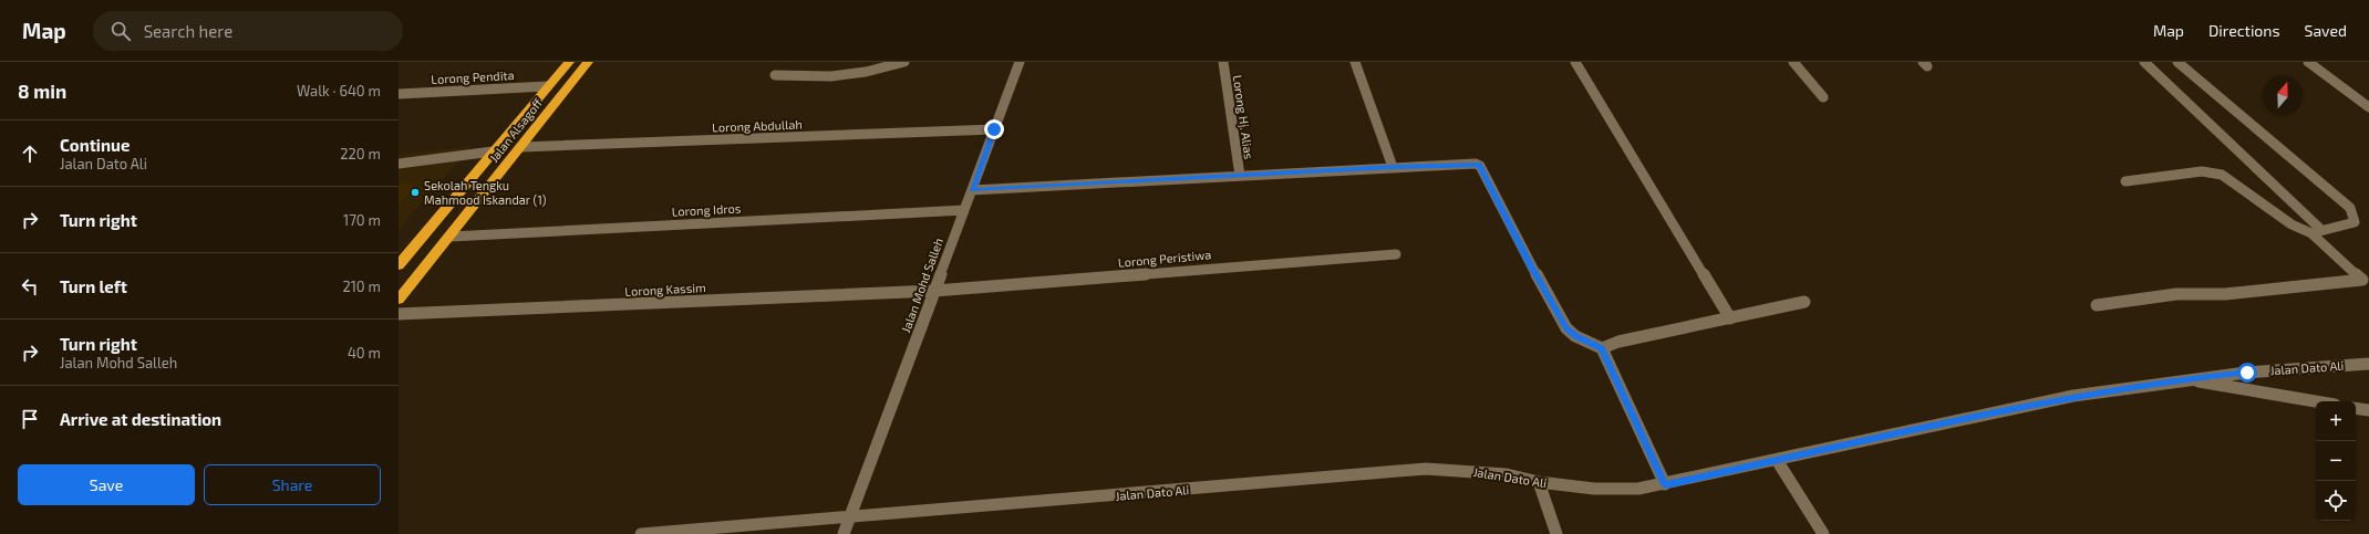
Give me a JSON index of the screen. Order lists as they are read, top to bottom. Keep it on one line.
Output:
{"streets":{"highway":["Jalan Alsagoff"],"street":["Lorong Pendita","Lorong Hj. Alias","Lorong Abdullah","Lorong Idros","Lorong Peristiwa","Jalan Mohd Salleh","Lorong Kassim","Jalan Dato Ali"]},"crossings":[["Lorong Pendita","Jalan Alsagoff"],["Lorong Abdullah","Jalan Alsagoff"],["Lorong Abdullah","Jalan Mohd Salleh"],["Jalan Alsagoff","Lorong Idros"],["Lorong Idros","Jalan Mohd Salleh"],["Lorong Peristiwa","Jalan Mohd Salleh"],["Lorong Peristiwa","Lorong Kassim"],["Jalan Mohd Salleh","Lorong Kassim"],["Jalan Mohd Salleh","Jalan Dato Ali"]],"places":["Sekolah Tengku Mahmood Iskandar (1)"],"north":"top","page":{"header":"Map","search":"Search here","nav":["Map","Directions","Saved"],"heading":["8 min","Walk · 640 m"],"list":[["Continue","Jalan Dato Ali","220 m"],["Turn right","170 m"],["Turn left","210 m"],["Turn right","Jalan Mohd Salleh","40 m"],"Arrive at destination"],"map_buttons":["+","−"],"buttons":["Save","Share"]}}
